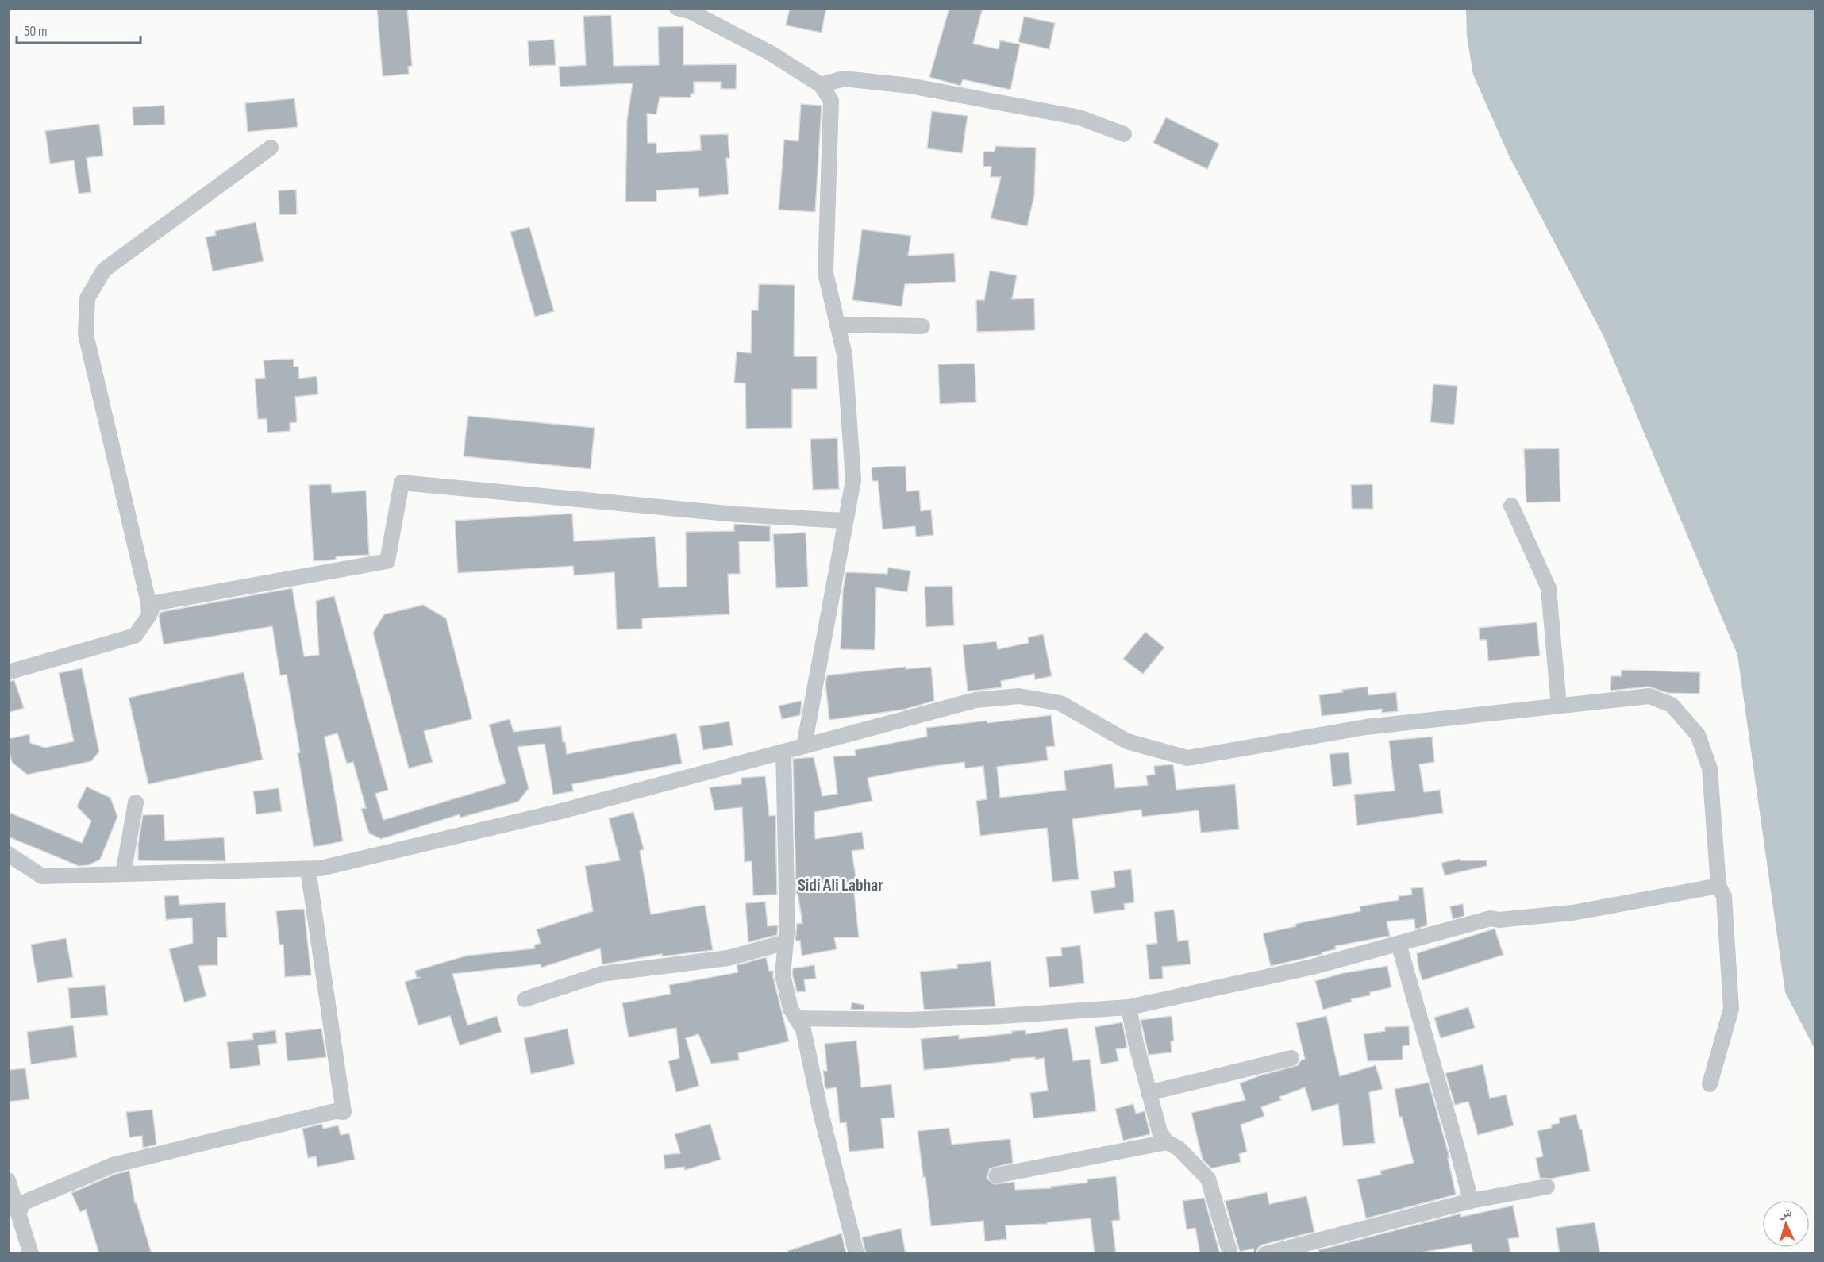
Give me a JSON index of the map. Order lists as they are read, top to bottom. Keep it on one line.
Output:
{"districts":["Sidi Ali Labhar"],"scale_bar":"50 m","north":"top"}
